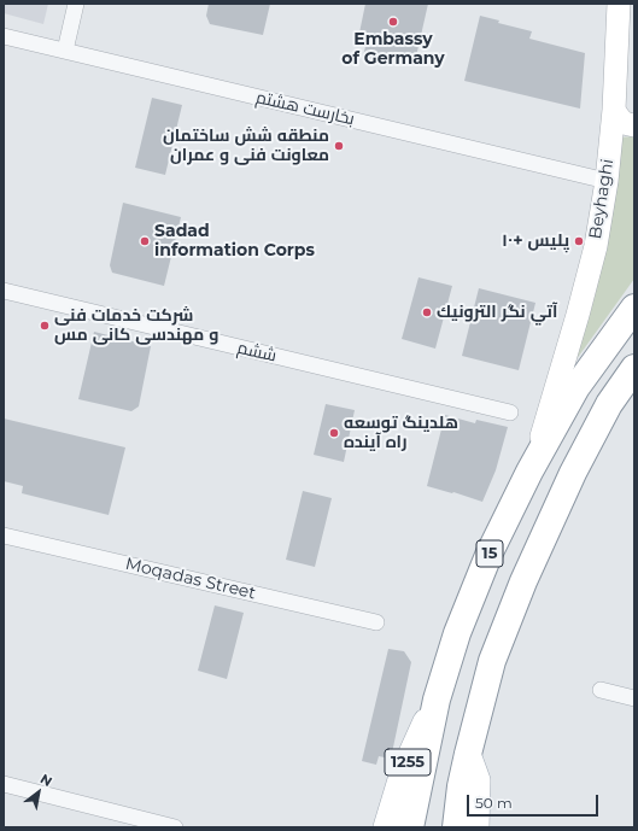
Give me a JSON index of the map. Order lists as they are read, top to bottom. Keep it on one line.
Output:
{"streets":{"highway":["15"],"main road":["Beyhaghi","1255"],"street":["بخارست هشتم","ششم","Moqadas Street"]},"crossings":[["بخارست هشتم","Beyhaghi"],["Beyhaghi","15"],["15","1255"]],"places":["Embassy of Germany","منطقه شش ساختمان معاونت فنی و عمران","Sadad information Corps","پلیس +۱٠","آتي نگر الترونيك","شرکت خدمات فنی و مهندسی کانی مس","هلدینگ توسعه راه آینده"],"scale_bar":"50 m","north":"top right"}
